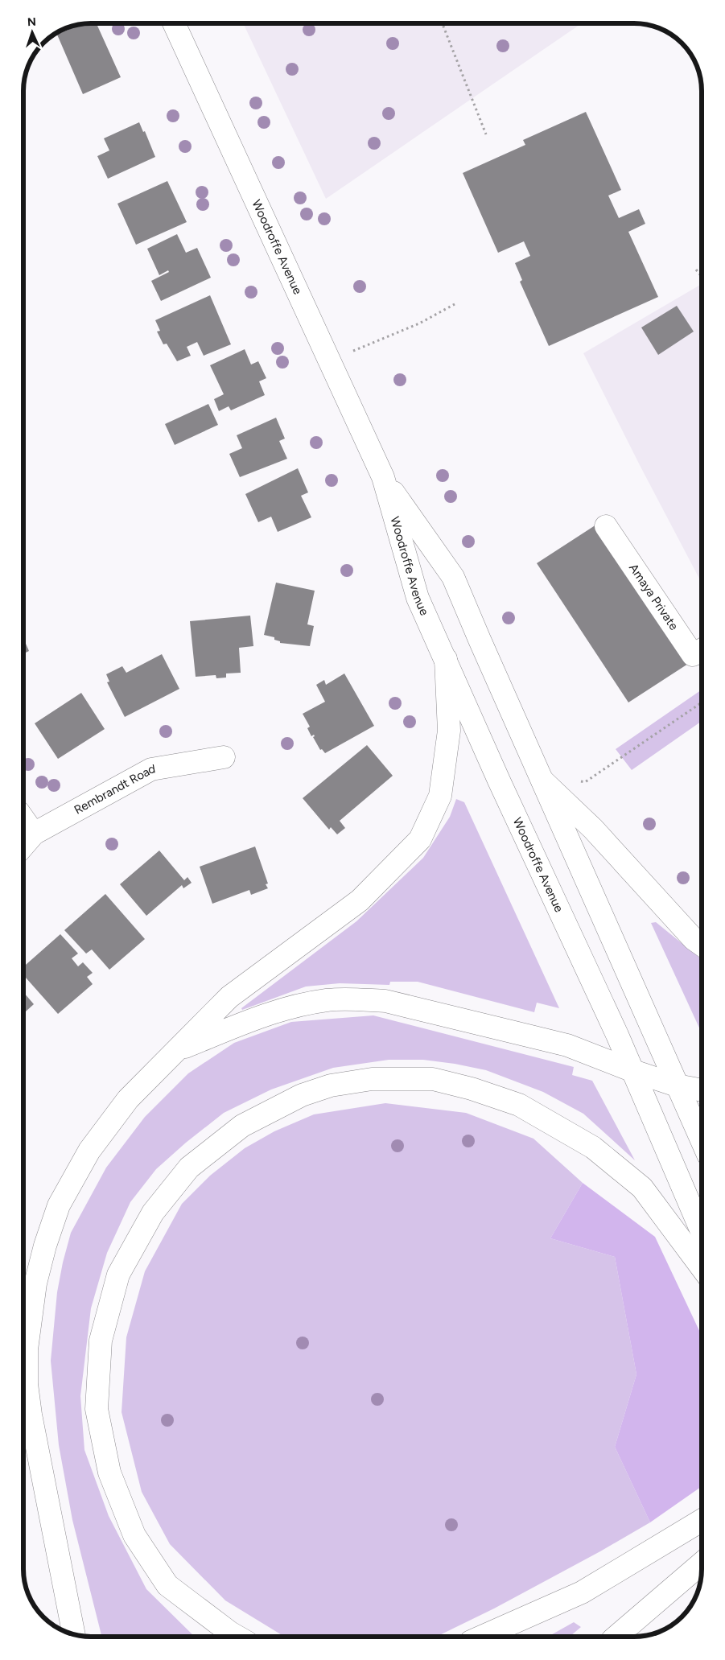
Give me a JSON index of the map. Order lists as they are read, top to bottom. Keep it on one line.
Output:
{"streets":{"main road":["Woodroffe Avenue","Amaya Private","Rembrandt Road"]},"north":"top"}
